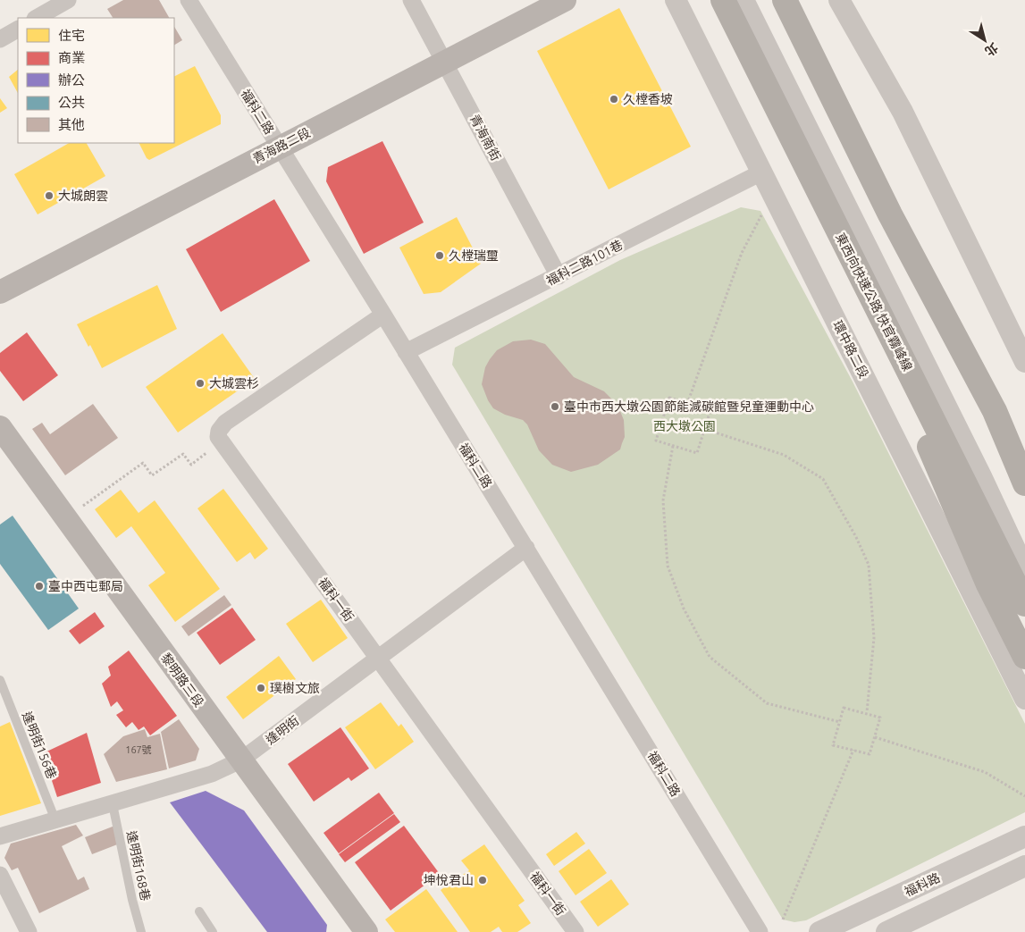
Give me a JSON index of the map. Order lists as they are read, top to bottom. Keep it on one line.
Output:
{"streets":{"highway":["東西向快速公路 快官霧峰線"],"main road":["青海路二段","黎明路三段"],"street":["福科二路","青海南街","福科二路101巷","環中路二段","福科一街","逢明街","福科路"],"lane":["逢明街156巷","逢明街168巷"]},"crossings":[["福科二路","青海路二段"],["福科二路","福科二路101巷"],["福科二路","逢明街"],["青海南街","青海路二段"],["青海南街","福科二路101巷"],["福科二路101巷","環中路二段"],["福科一街","逢明街"],["黎明路三段","逢明街"],["逢明街","逢明街156巷"],["逢明街","逢明街168巷"]],"parks":["西大墩公園"],"places":["久樘香坡","大城朗雲","久樘瑞璽","大城雲杉","臺中市西大墩公園節能減碳館暨兒童運動中心","臺中西屯郵局","璞樹文旅","坤悅君山"],"house_numbers":["167號"],"legend":["住宅","商業","辦公","公共","其他"],"north":"bottom right"}
